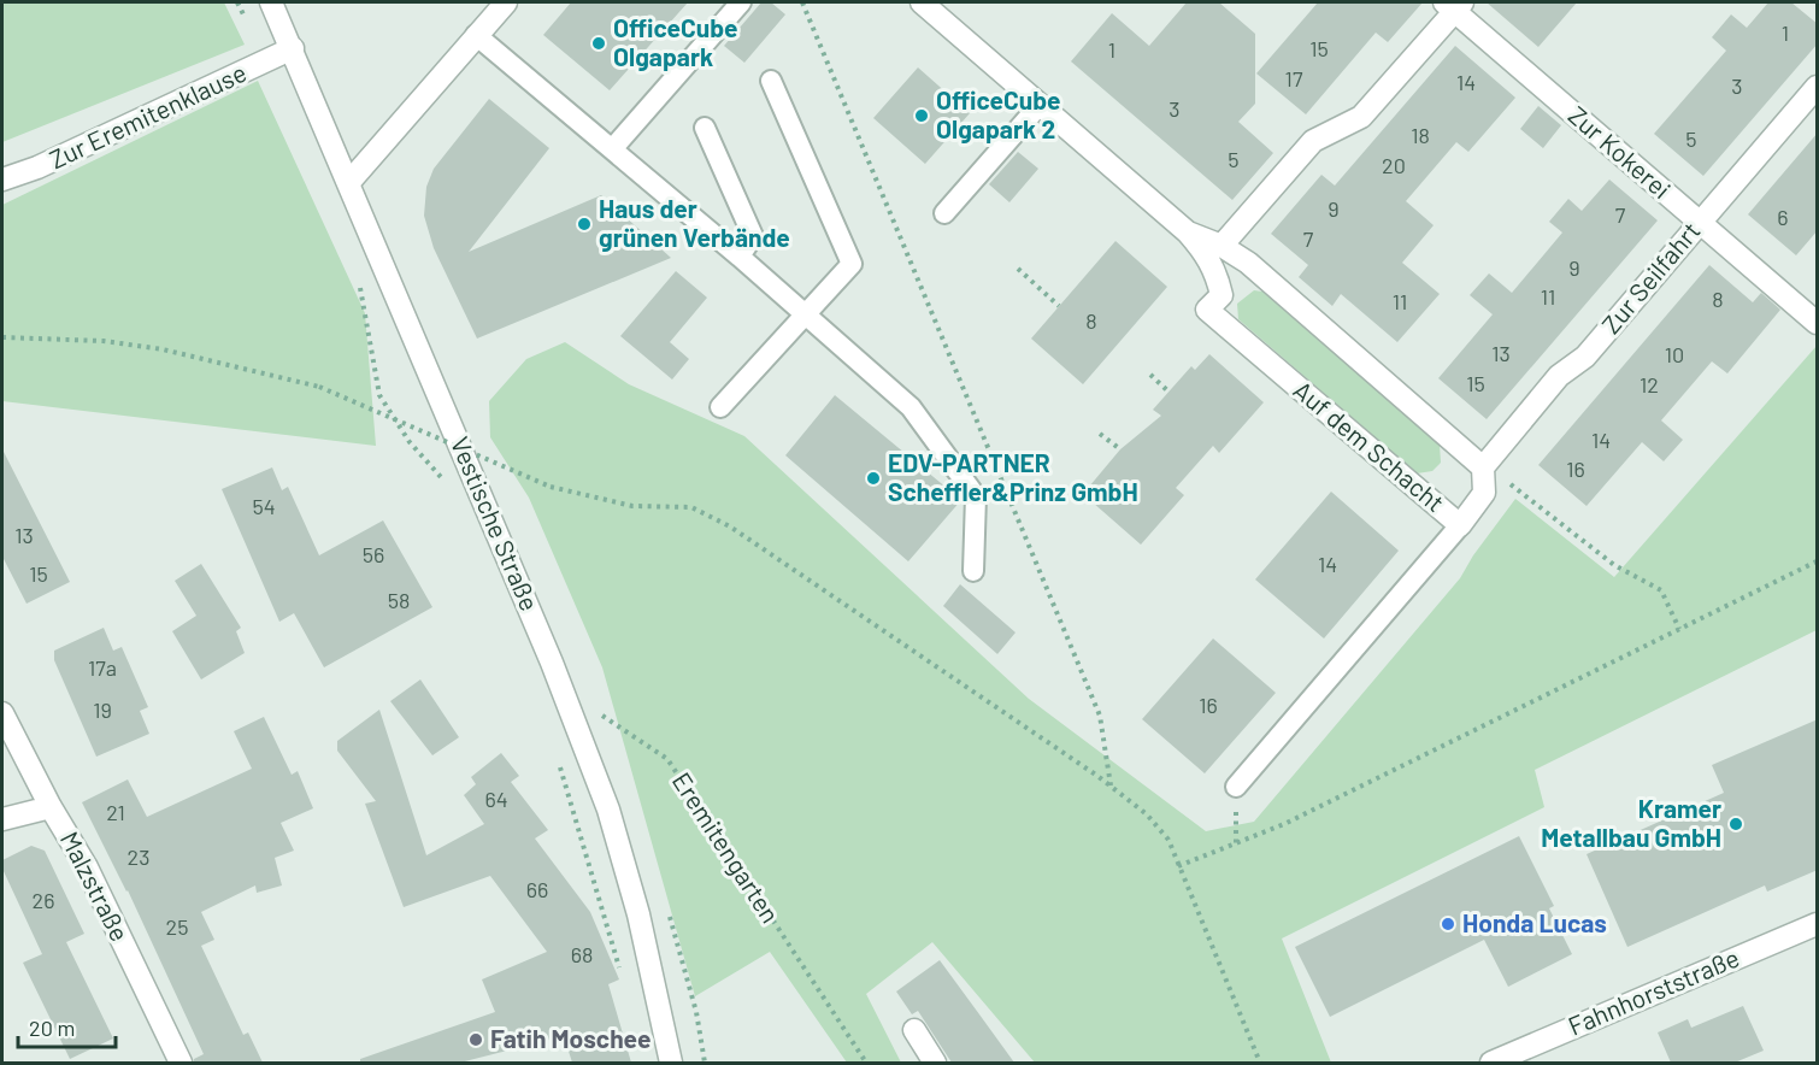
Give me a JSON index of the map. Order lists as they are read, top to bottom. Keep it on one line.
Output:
{"streets":{"street":["Zur Eremitenklause","Zur Kokerei","Zur Seilfahrt","Auf dem Schacht","Vestische Straße","Malzstraße","Fahnhorststraße"],"path":["Eremitengarten"]},"crossings":[["Zur Eremitenklause","Vestische Straße"],["Zur Kokerei","Zur Seilfahrt"],["Zur Kokerei","Auf dem Schacht"],["Zur Seilfahrt","Auf dem Schacht"]],"places":["OfficeCube Olgapark","OfficeCube Olgapark 2","Haus der grünen Verbände","EDV-PARTNER Scheffler&Prinz GmbH","Kramer Metallbau GmbH","Honda Lucas","Fatih Moschee"],"house_numbers":["1","15","1","17","14","3","3","18","5","5","20","9","7","6","7","9","11","8","11","8","13","10","15","12","14","16","54","13","56","14","15","58","17a","16","19","64","21","23","66","26","25","68"],"scale_bar":"20 m"}
